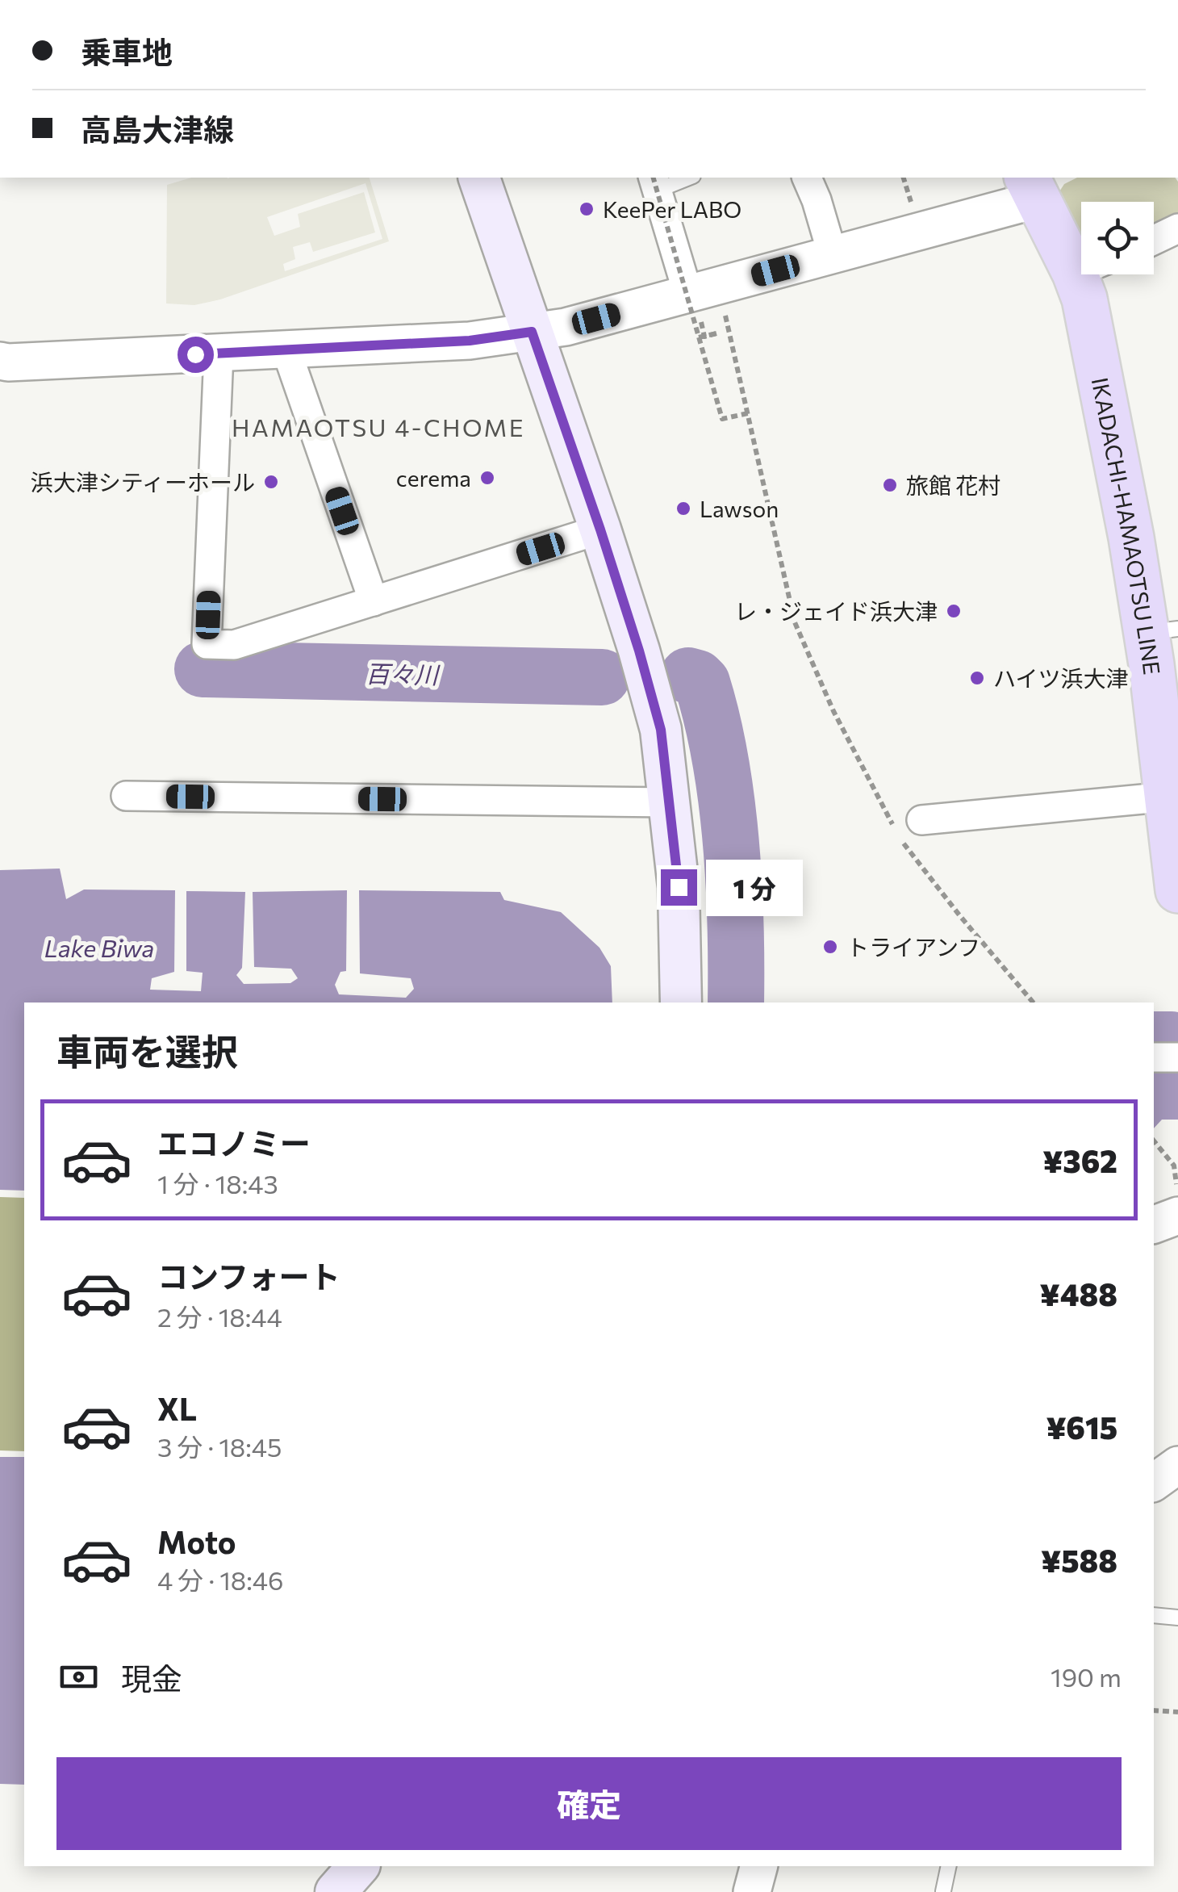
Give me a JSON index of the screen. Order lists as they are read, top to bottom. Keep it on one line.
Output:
{"streets":{"main road":["IKADACHI-HAMAOTSU LINE"]},"districts":["HAMAOTSU 4-CHOME"],"water":["百々川","Lake Biwa"],"places":["KeePer LABO","cerema","浜大津シティーホール","旅館 花村","Lawson","レ・ジェイド浜大津","ハイツ浜大津","トライアンフ"],"page":{"banner":["乗車地","高島大津線"],"bubble":"1 分","heading":"車両を選択","list":[{"name":"エコノミー","note":"1 分 · 18:43","value":"¥362"},{"name":"コンフォート","note":"2 分 · 18:44","value":"¥488"},{"name":"XL","note":"3 分 · 18:45","value":"¥615"},{"name":"Moto","note":"4 分 · 18:46","value":"¥588"}],"pay":["現金","190 m"],"buttons":"確定"}}
